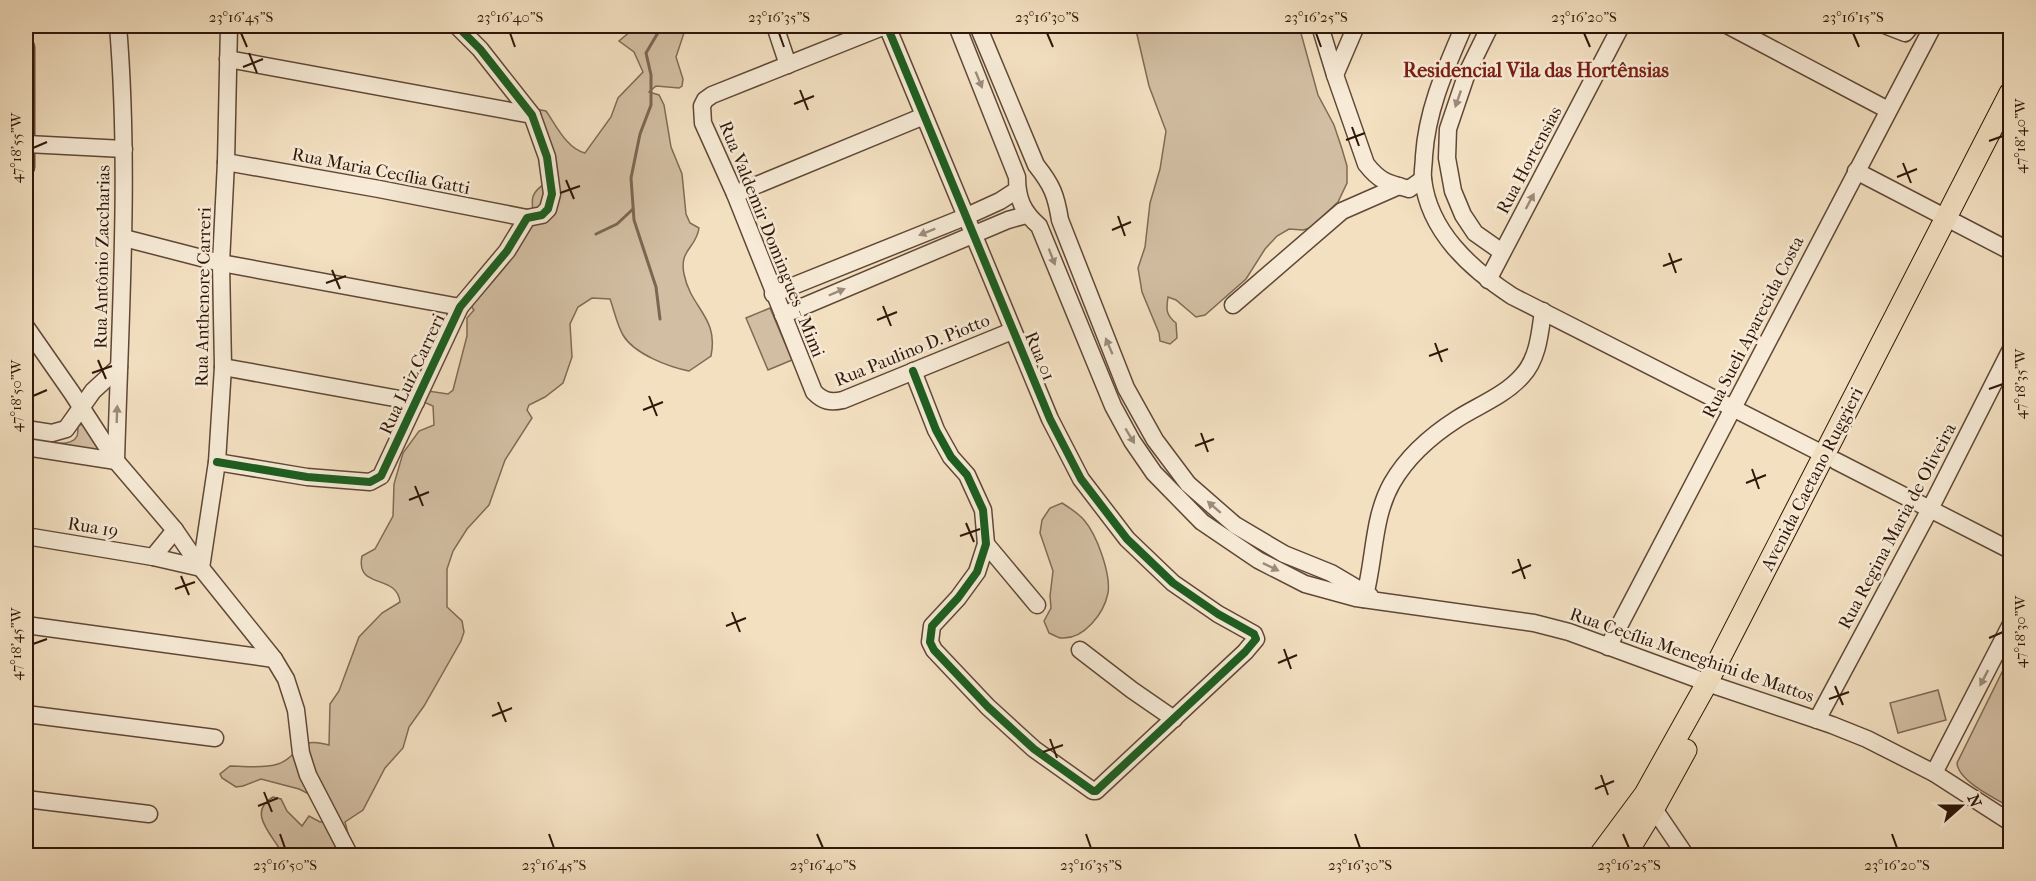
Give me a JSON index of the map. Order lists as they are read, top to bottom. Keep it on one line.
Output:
{"streets":{"main road":["Avenida Caetano Ruggieri"],"street":["Rua Hortensias","Rua Maria Cecília Gatti","Rua Valdemir Domingues - Mimi","Rua Antônio Zaccharias","Rua Anthenore Carreri","Rua Sueli Aparecida Costa","Rua Paulino D. Piotto","Rua 01","Rua Luiz Carreri","Rua Regina Maria de Oliveira","Rua 19","Rua Cecília Meneghini de Mattos"]},"crossings":[["Rua Maria Cecília Gatti","Rua Anthenore Carreri"],["Rua Maria Cecília Gatti","Rua Luiz Carreri"],["Rua Valdemir Domingues - Mimi","Rua Paulino D. Piotto"],["Rua Valdemir Domingues - Mimi","Rua 01"],["Rua Anthenore Carreri","Rua Luiz Carreri"],["Rua Anthenore Carreri","Rua 19"],["Rua Sueli Aparecida Costa","Rua Cecília Meneghini de Mattos"],["Rua Paulino D. Piotto","Rua 01"],["Avenida Caetano Ruggieri","Rua Cecília Meneghini de Mattos"],["Rua Regina Maria de Oliveira","Rua Cecília Meneghini de Mattos"]],"districts":["Residencial Vila das Hortênsias"],"north":"right","coordinates":["23°16'45\"S","23°16'40\"S","23°16'35\"S","23°16'30\"S","23°16'25\"S","23°16'20\"S","23°16'15\"S","47°18'40\"W","47°18'55\"W","47°18'35\"W","47°18'50\"W","47°18'30\"W","47°18'45\"W","23°16'50\"S"]}
